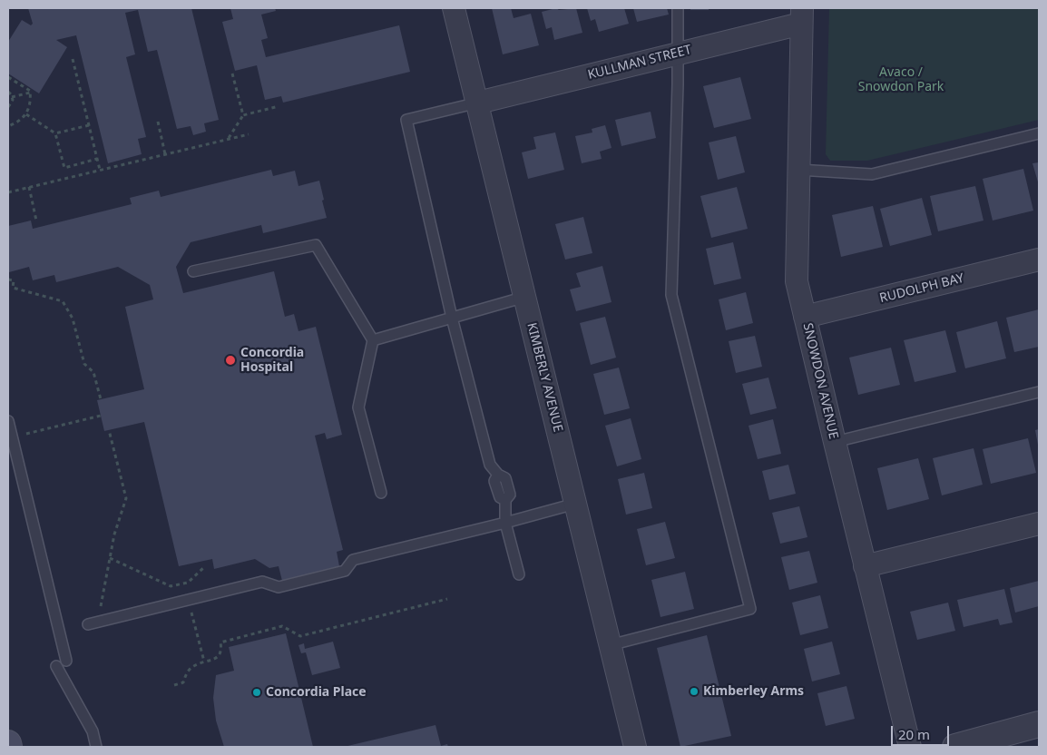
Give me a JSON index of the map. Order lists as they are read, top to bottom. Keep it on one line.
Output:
{"streets":{"street":["KULLMAN STREET","RUDOLPH BAY","KIMBERLY AVENUE","SNOWDON AVENUE"]},"crossings":[["KULLMAN STREET","KIMBERLY AVENUE"],["KULLMAN STREET","SNOWDON AVENUE"],["RUDOLPH BAY","SNOWDON AVENUE"]],"parks":["Avaco / Snowdon Park"],"places":["Concordia Hospital","Kimberley Arms","Concordia Place"],"scale_bar":"20 m"}
